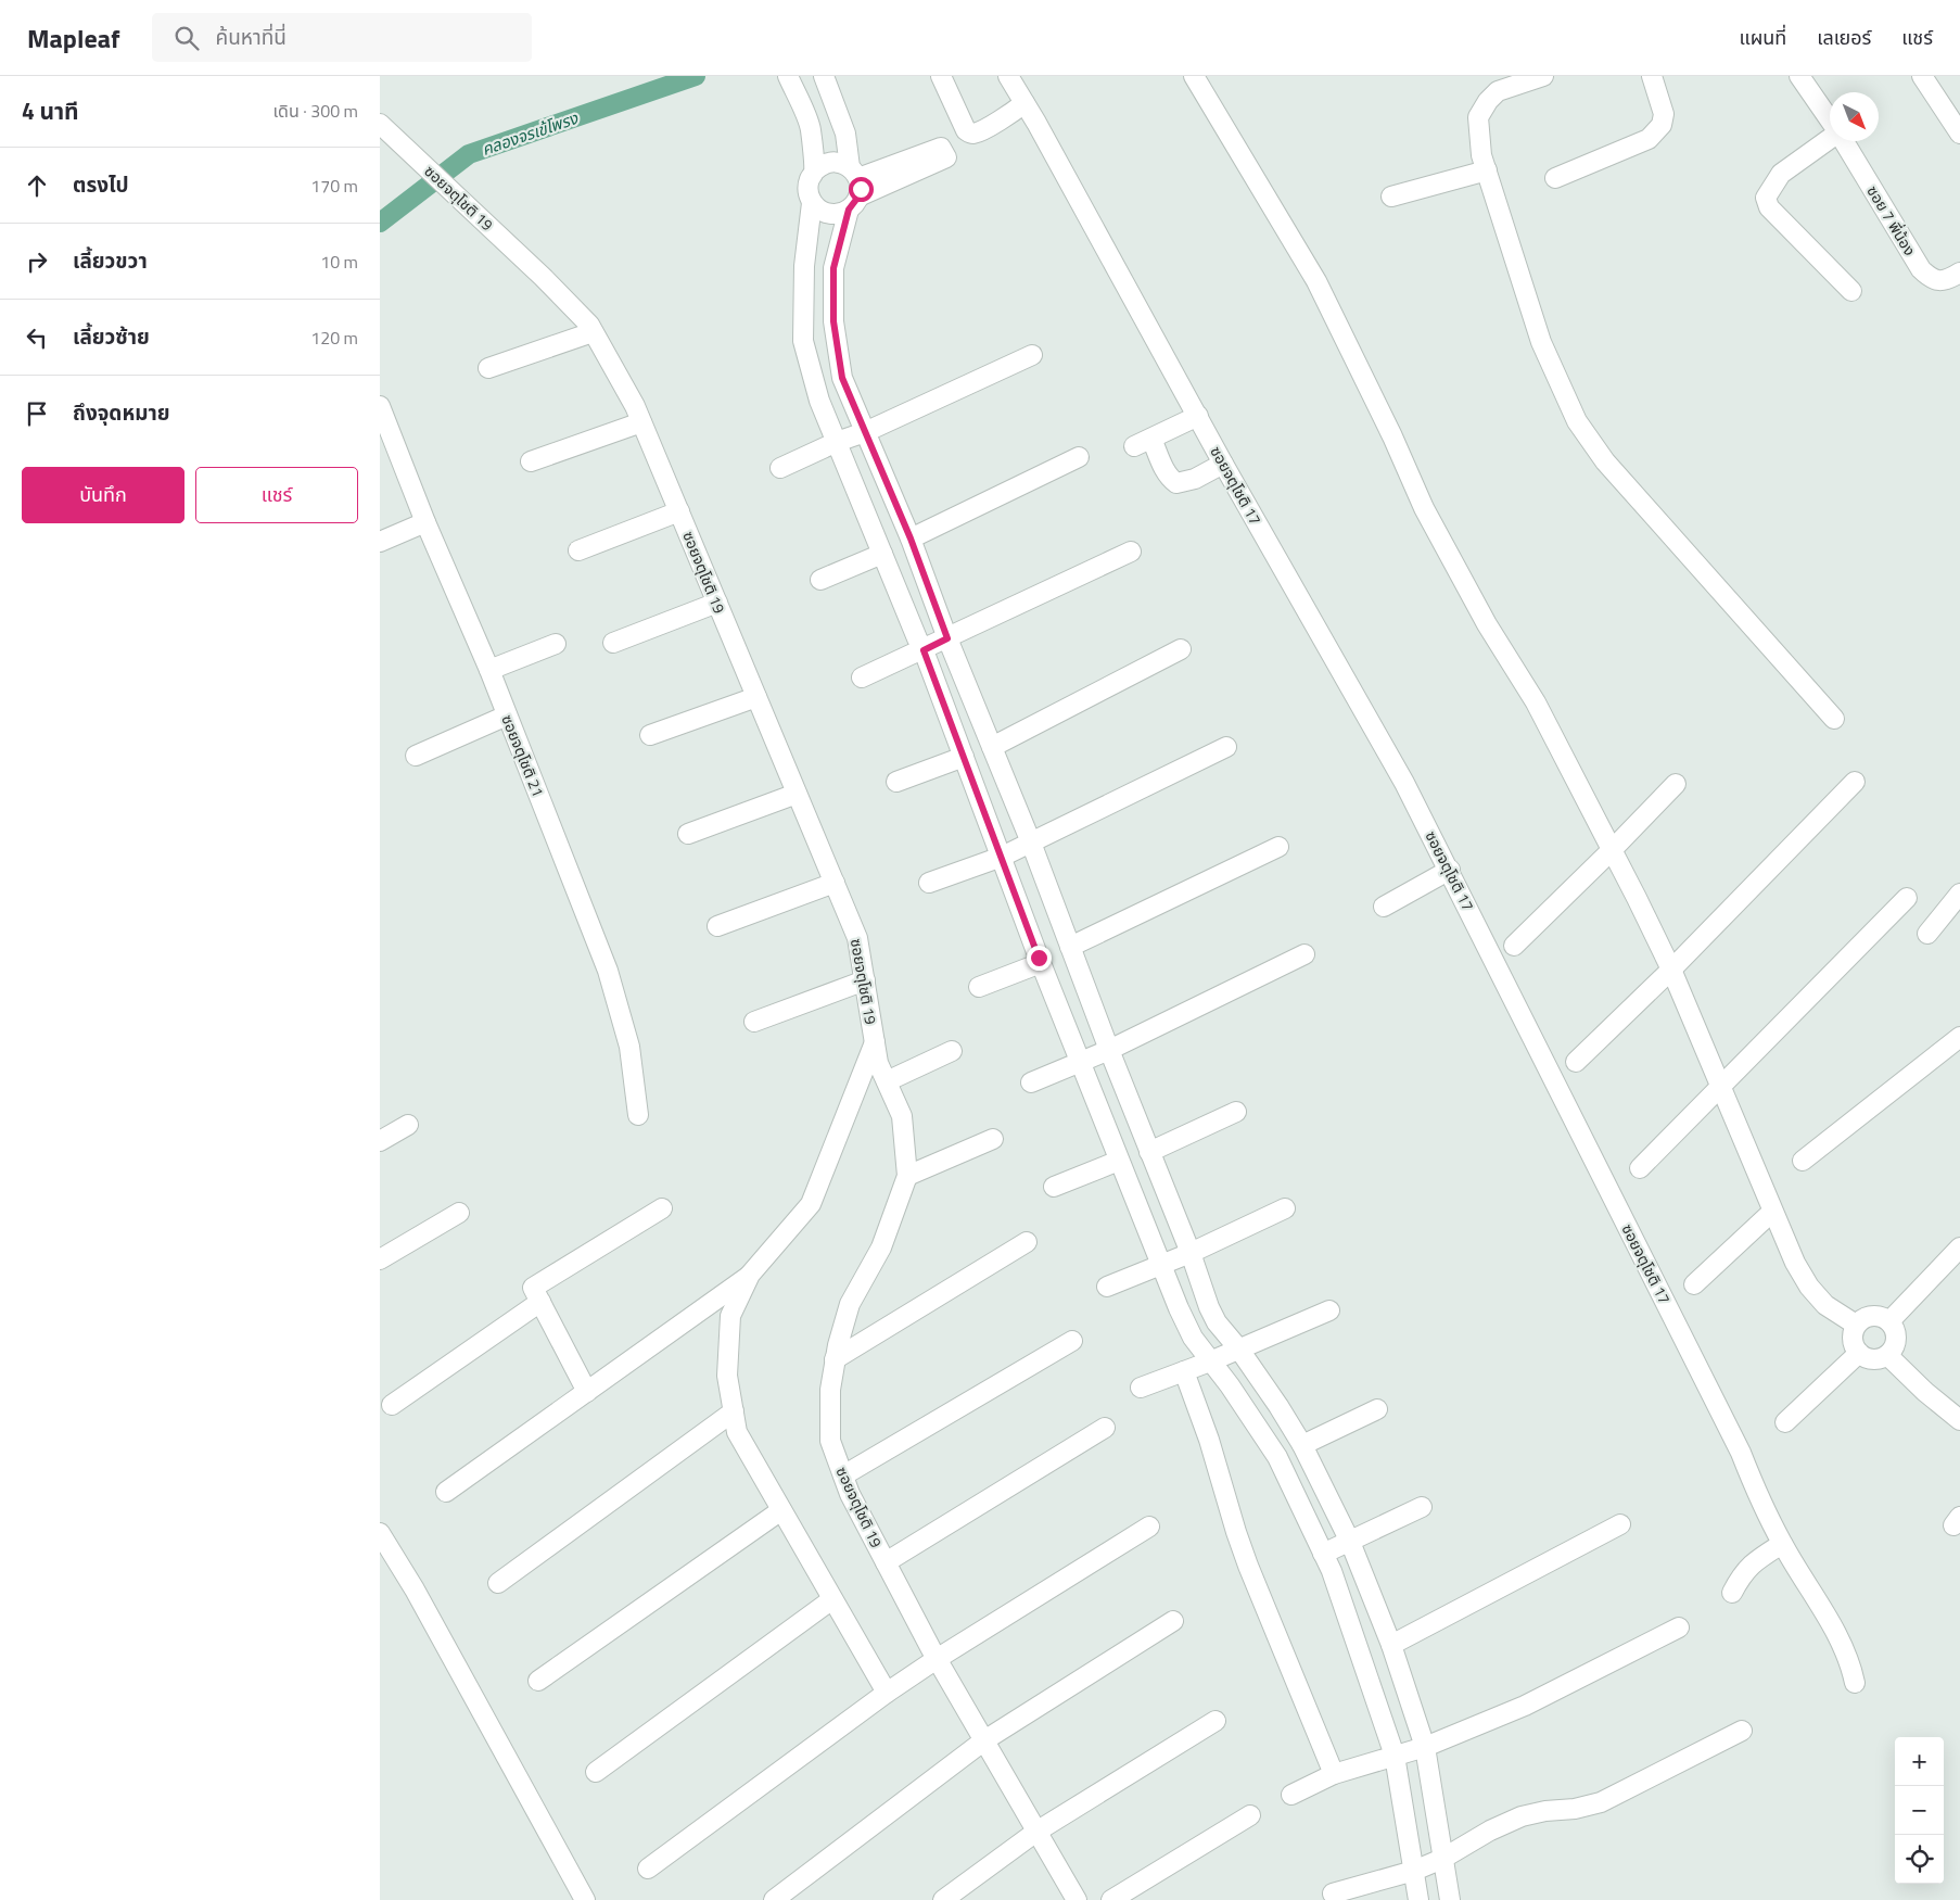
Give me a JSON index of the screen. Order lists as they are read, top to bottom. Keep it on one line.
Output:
{"streets":{"street":["ซอยจตุโชติ 19","ซอย 7 พี่น้อง","ซอยจตุโชติ 17","ซอยจตุโชติ 21"]},"water":["คลองจรเข้โพรง"],"north":"bottom right","page":{"header":"Mapleaf","search":"ค้นหาที่นี่","nav":["แผนที่","เลเยอร์","แชร์"],"heading":["4 นาที","เดิน · 300 m"],"list":[["ตรงไป","170 m"],["เลี้ยวขวา","10 m"],["เลี้ยวซ้าย","120 m"],"ถึงจุดหมาย"],"buttons":["บันทึก","แชร์"],"map_buttons":["+","−"]}}
